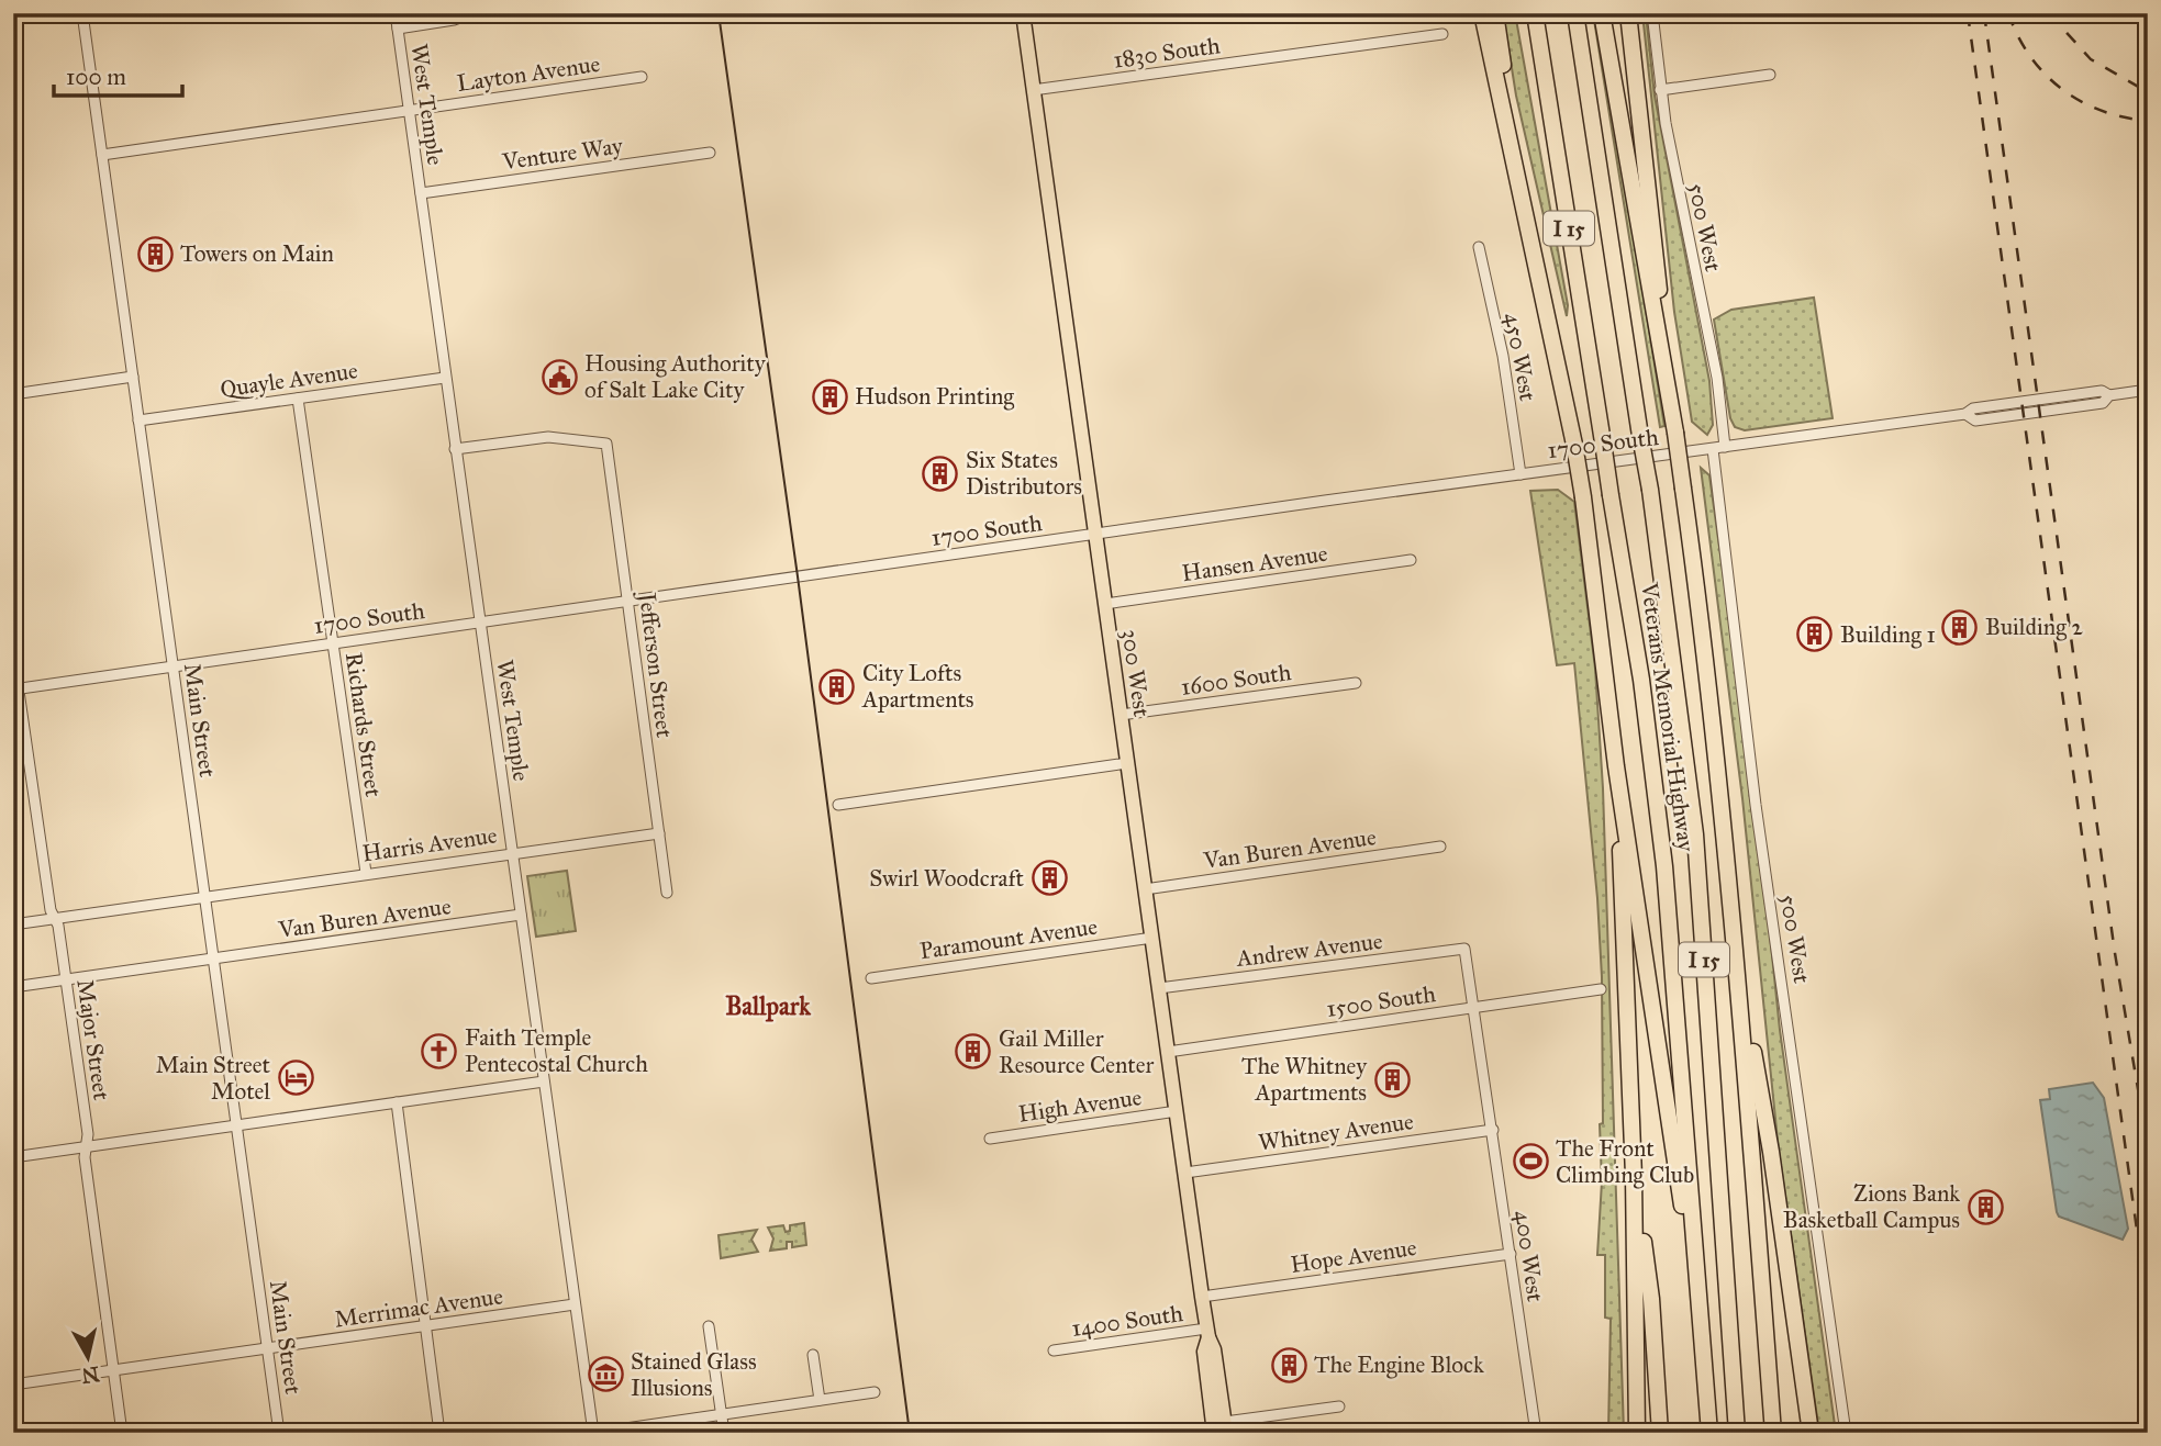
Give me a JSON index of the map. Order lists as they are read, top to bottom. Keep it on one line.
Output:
{"streets":{"highway":["I 15","Veterans Memorial Highway"],"main road":["300 West"],"street":["1830 South","Layton Avenue","West Temple","Venture Way","500 West","450 West","Quayle Avenue","1700 South","Hansen Avenue","Jefferson Street","1600 South","Main Street","Richards Street","Harris Avenue","Van Buren Avenue","Paramount Avenue","Andrew Avenue","1500 South","Major Street","High Avenue","Whitney Avenue","Hope Avenue","400 West","Merrimac Avenue","1400 South"]},"crossings":[["1830 South","300 West"],["Layton Avenue","West Temple"],["Layton Avenue","Main Street"],["West Temple","Venture Way"],["West Temple","Quayle Avenue"],["West Temple","1700 South"],["West Temple","Jefferson Street"],["West Temple","Harris Avenue"],["West Temple","Van Buren Avenue"],["West Temple","Merrimac Avenue"],["500 West","1700 South"],["450 West","1700 South"],["Quayle Avenue","Main Street"],["Quayle Avenue","Richards Street"],["1700 South","Jefferson Street"],["1700 South","300 West"],["1700 South","Main Street"],["1700 South","Richards Street"],["1700 South","Major Street"],["Hansen Avenue","300 West"],["Jefferson Street","Harris Avenue"],["300 West","1600 South"],["300 West","Van Buren Avenue"],["300 West","Paramount Avenue"],["300 West","Andrew Avenue"],["300 West","1500 South"],["300 West","High Avenue"],["300 West","Whitney Avenue"],["300 West","Hope Avenue"],["300 West","1400 South"],["Main Street","Harris Avenue"],["Main Street","Van Buren Avenue"],["Main Street","Merrimac Avenue"],["Richards Street","Harris Avenue"],["Harris Avenue","Major Street"],["Van Buren Avenue","Major Street"],["Andrew Avenue","400 West"],["1500 South","400 West"],["Major Street","Merrimac Avenue"],["Whitney Avenue","400 West"],["Hope Avenue","400 West"]],"districts":["Ballpark"],"places":{"building":["Towers on Main","Hudson Printing","Six States Distributors","Building 2","Building 1","City Lofts Apartments","Swirl Woodcraft","Gail Miller Resource Center","The Whitney Apartments","Zions Bank Basketball Campus","The Engine Block"],"public building":["Housing Authority of Salt Lake City"],"church":["Faith Temple Pentecostal Church"],"hotel":["Main Street Motel"],"sports":["The Front Climbing Club"],"museum":["Stained Glass Illusions"]},"scale_bar":"100 m","north":"bottom"}
